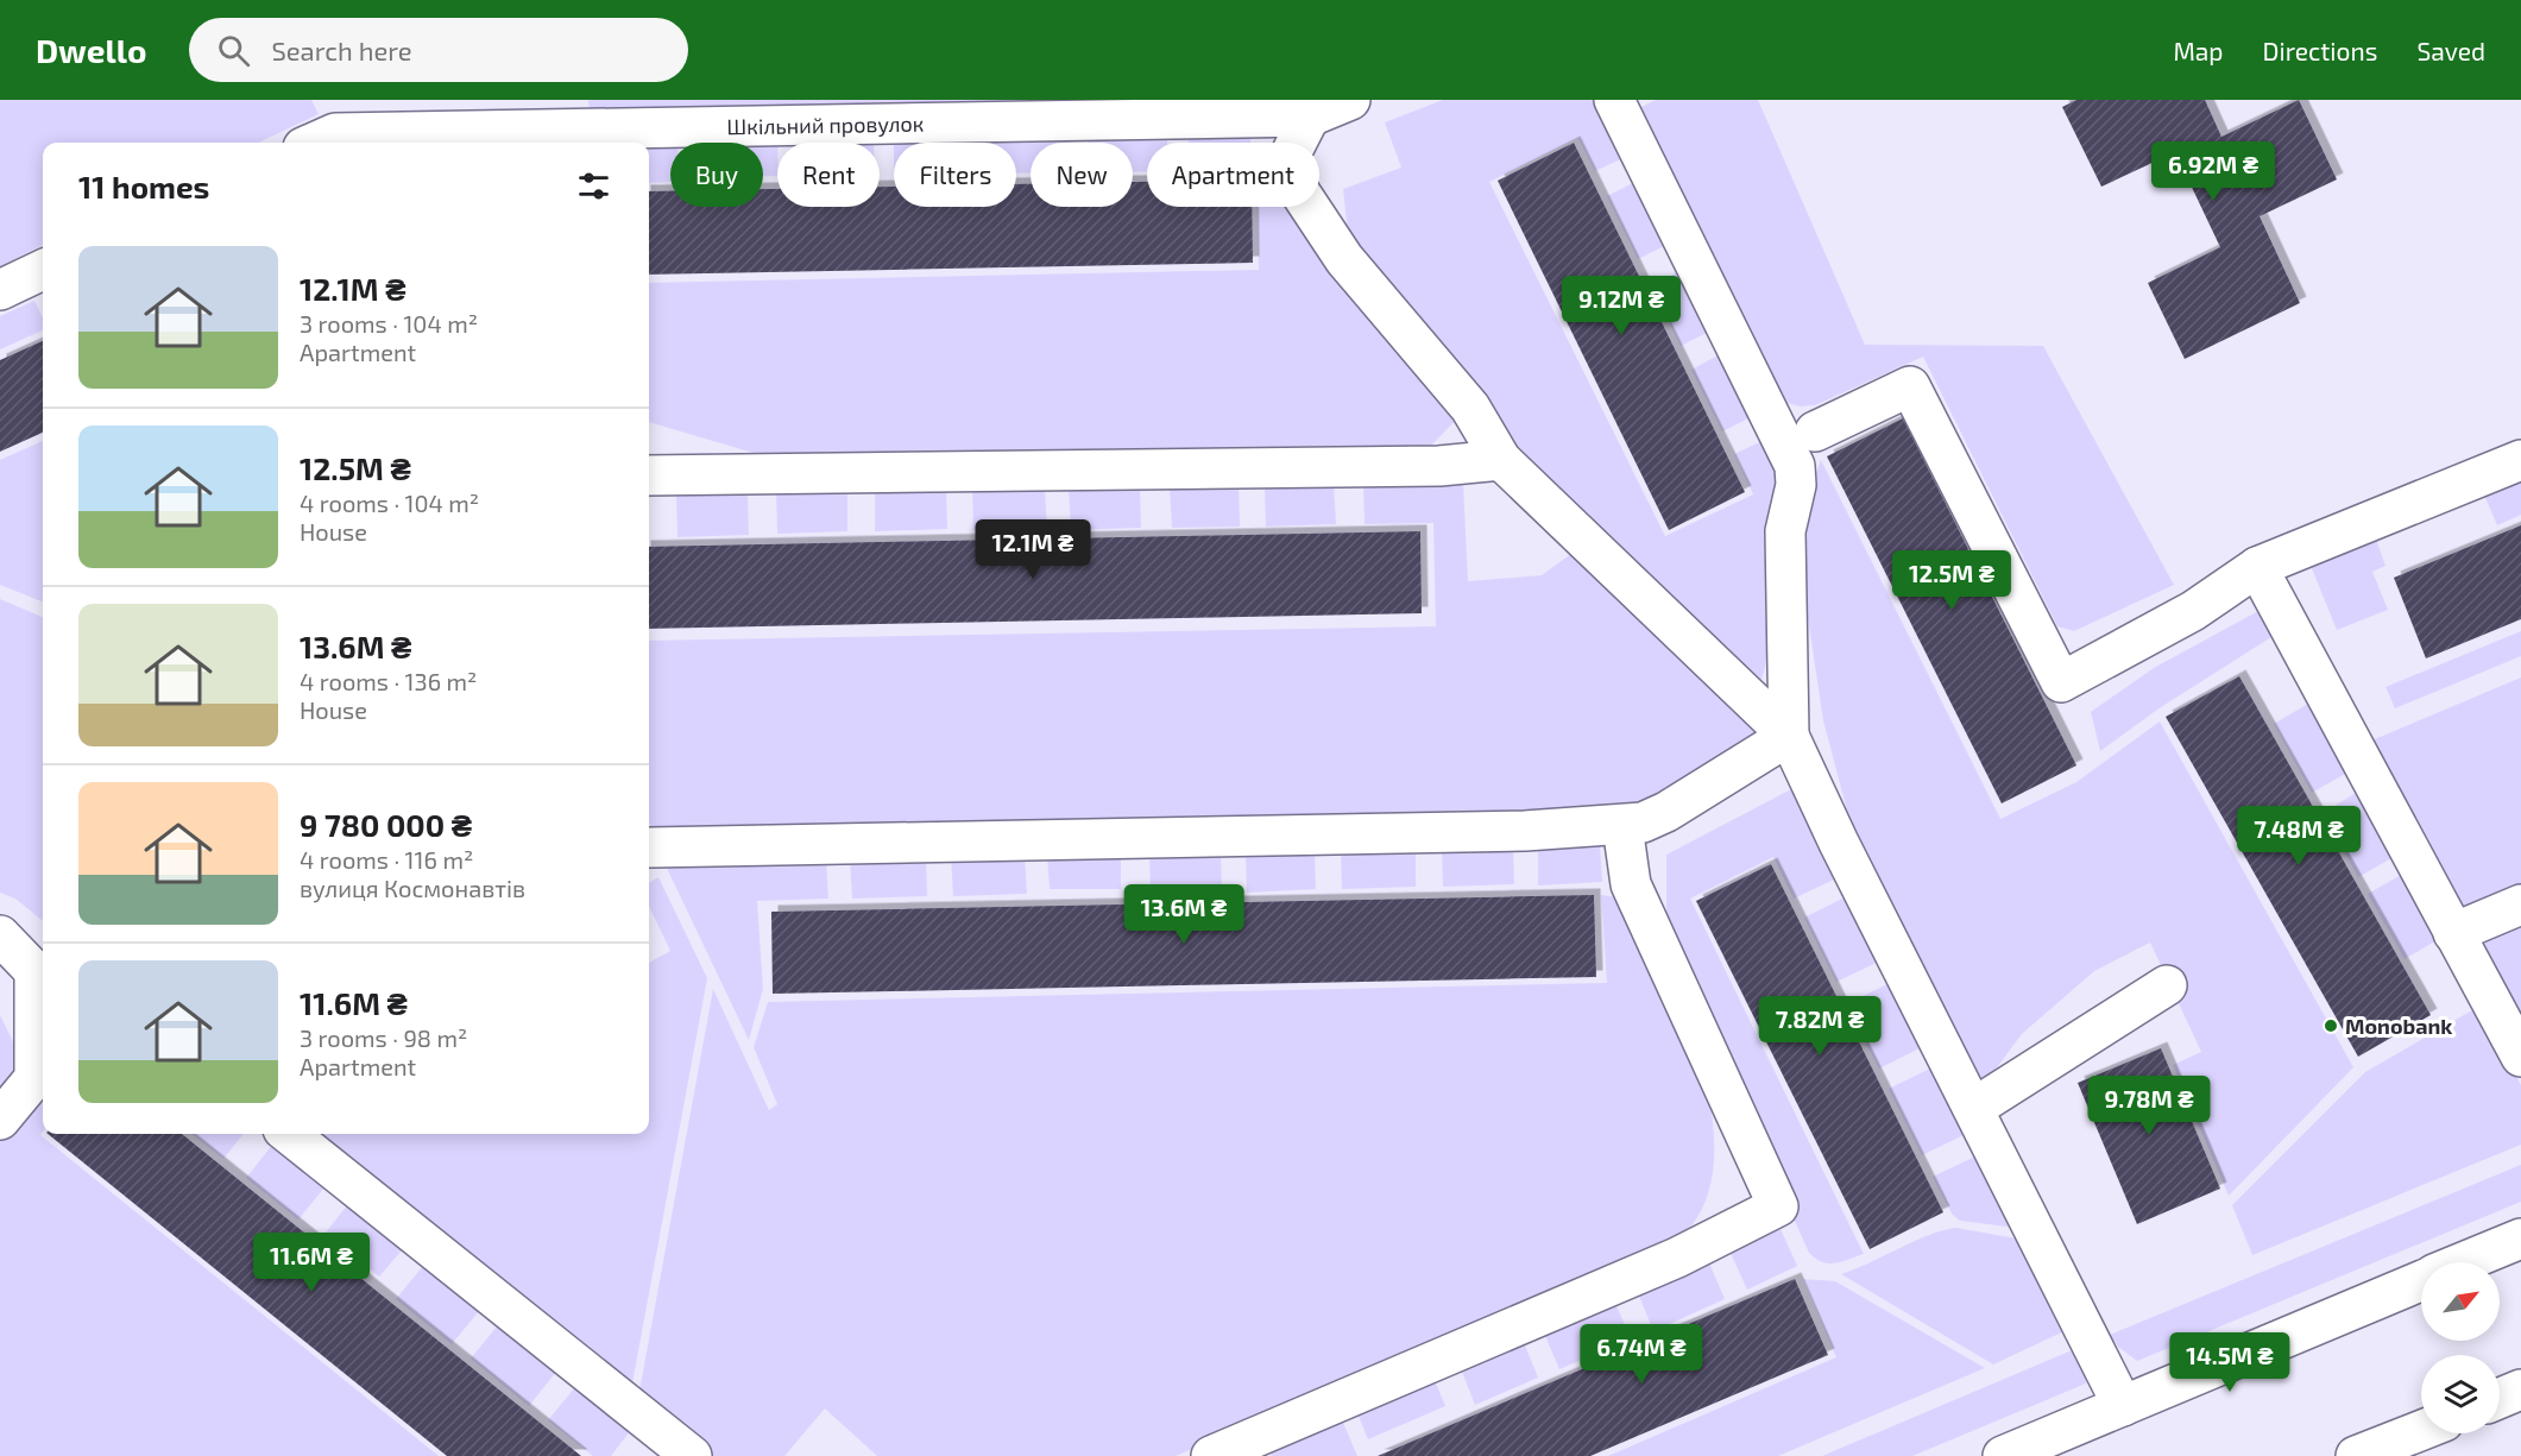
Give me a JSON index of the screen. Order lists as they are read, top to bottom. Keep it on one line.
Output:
{"streets":{"street":["Шкільний провулок"]},"places":["Monobank"],"north":"top right","page":{"header":"Dwello","search":"Search here","nav":["Map","Directions","Saved"],"price":["6.92M ₴","9.12M ₴","12.1M ₴","12.5M ₴","7.48M ₴","13.6M ₴","7.82M ₴","9.78M ₴","11.6M ₴","6.74M ₴","14.5M ₴"],"chip":["Buy","Rent","Filters","New","Apartment"],"heading":"11 homes","list":[{"name":"12.1M ₴","note":"3 rooms · 104 m² · Apartment"},{"name":"12.5M ₴","note":"4 rooms · 104 m² · House"},{"name":"13.6M ₴","note":"4 rooms · 136 m² · House"},{"name":"9 780 000 ₴","note":"4 rooms · 116 m² · вулиця Космонавтів"},{"name":"11.6M ₴","note":"3 rooms · 98 m² · Apartment"}]}}
